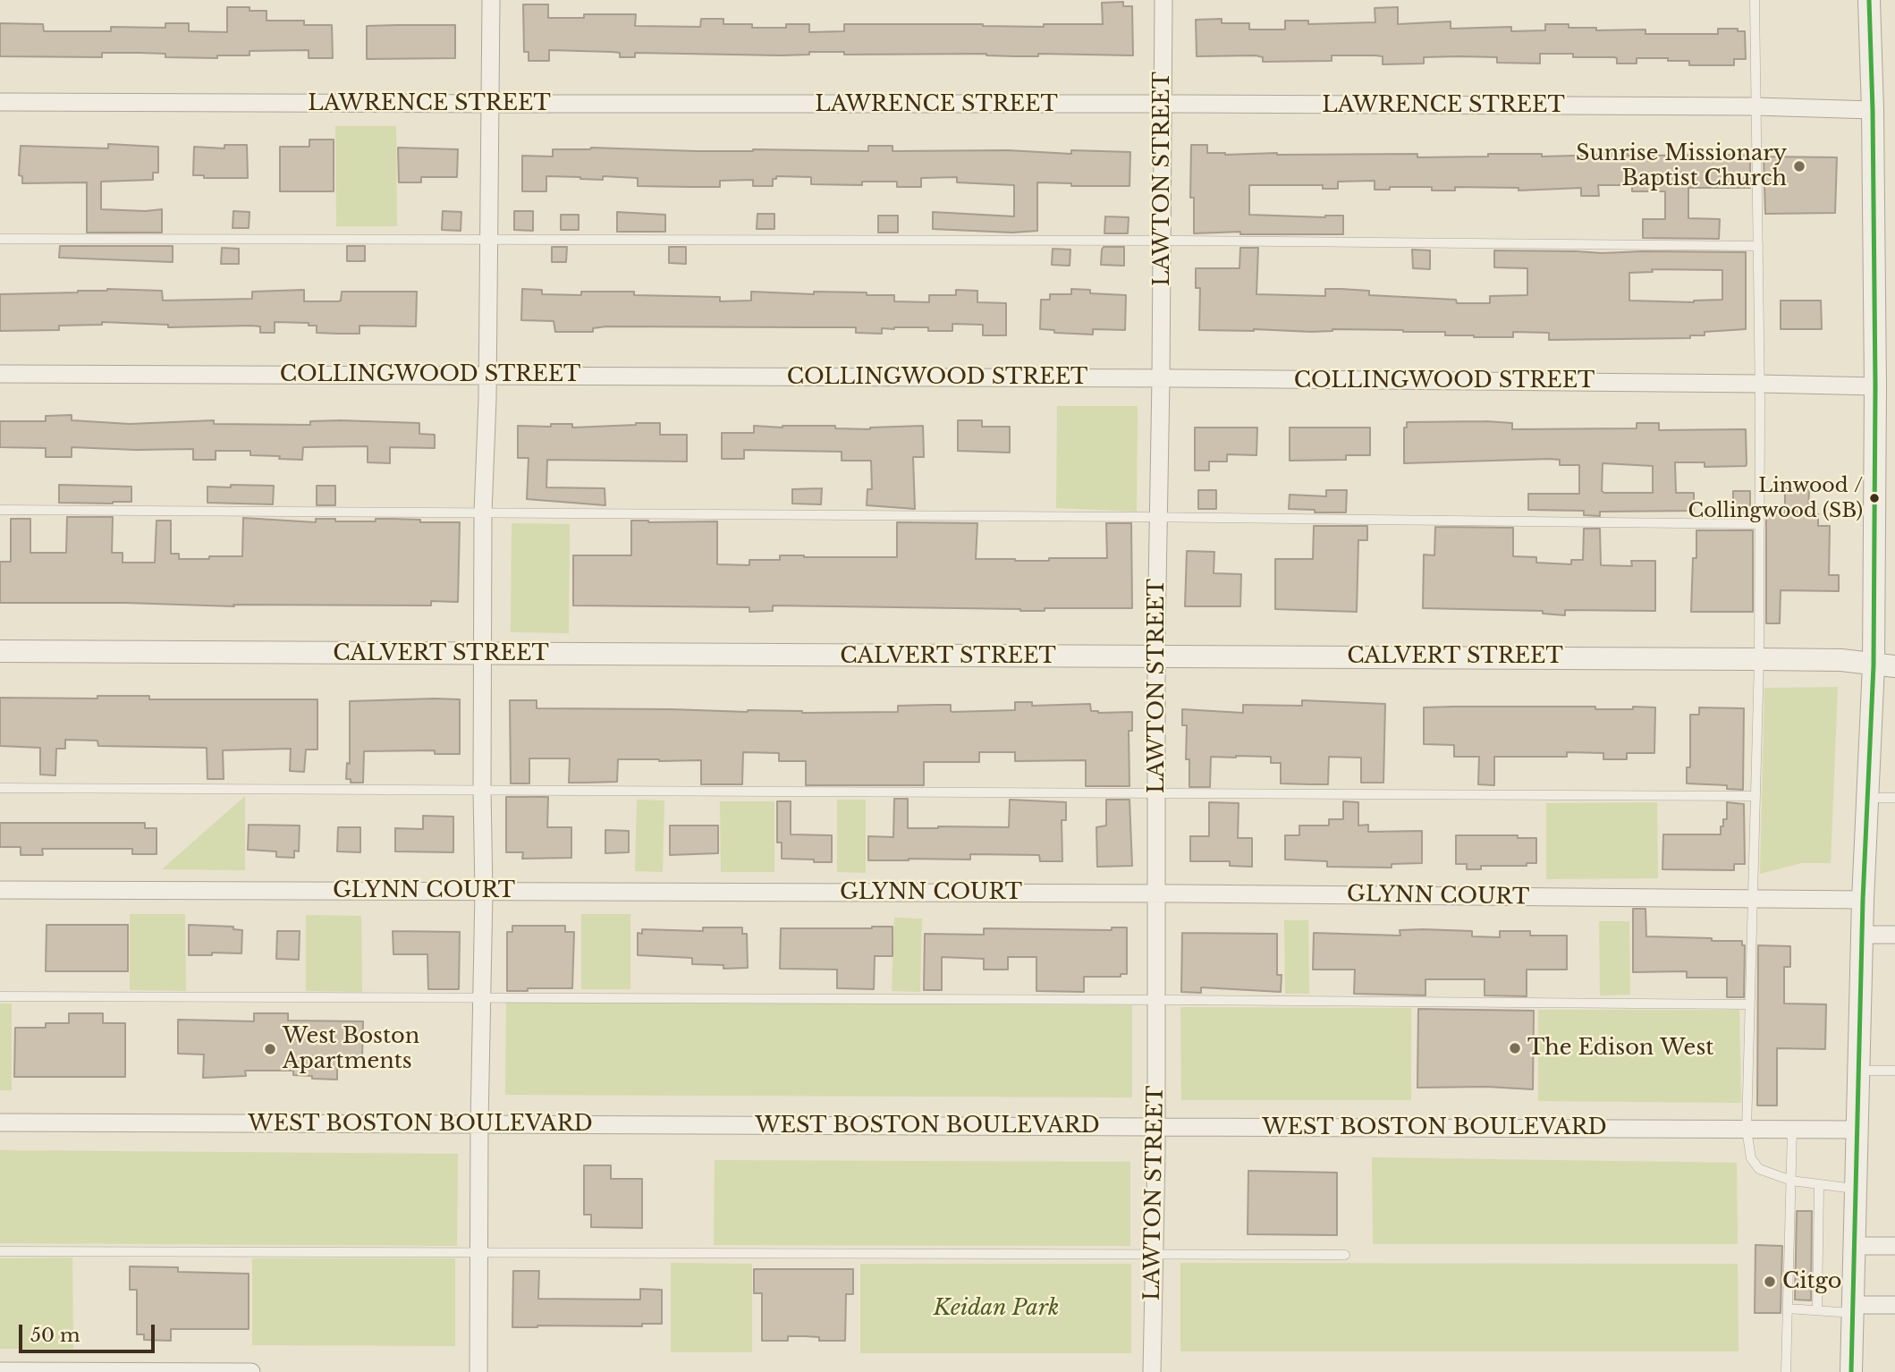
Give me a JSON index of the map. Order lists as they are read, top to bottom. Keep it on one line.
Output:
{"streets":{"street":["LAWRENCE STREET","LAWTON STREET","COLLINGWOOD STREET","CALVERT STREET","GLYNN COURT","WEST BOSTON BOULEVARD"]},"crossings":[["LAWRENCE STREET","LAWTON STREET"],["LAWTON STREET","COLLINGWOOD STREET"],["LAWTON STREET","CALVERT STREET"],["LAWTON STREET","GLYNN COURT"],["LAWTON STREET","WEST BOSTON BOULEVARD"]],"parks":["Keidan Park"],"places":["Sunrise Missionary Baptist Church","Linwood / Collingwood (SB)","The Edison West","West Boston Apartments","Citgo"],"scale_bar":"50 m"}
